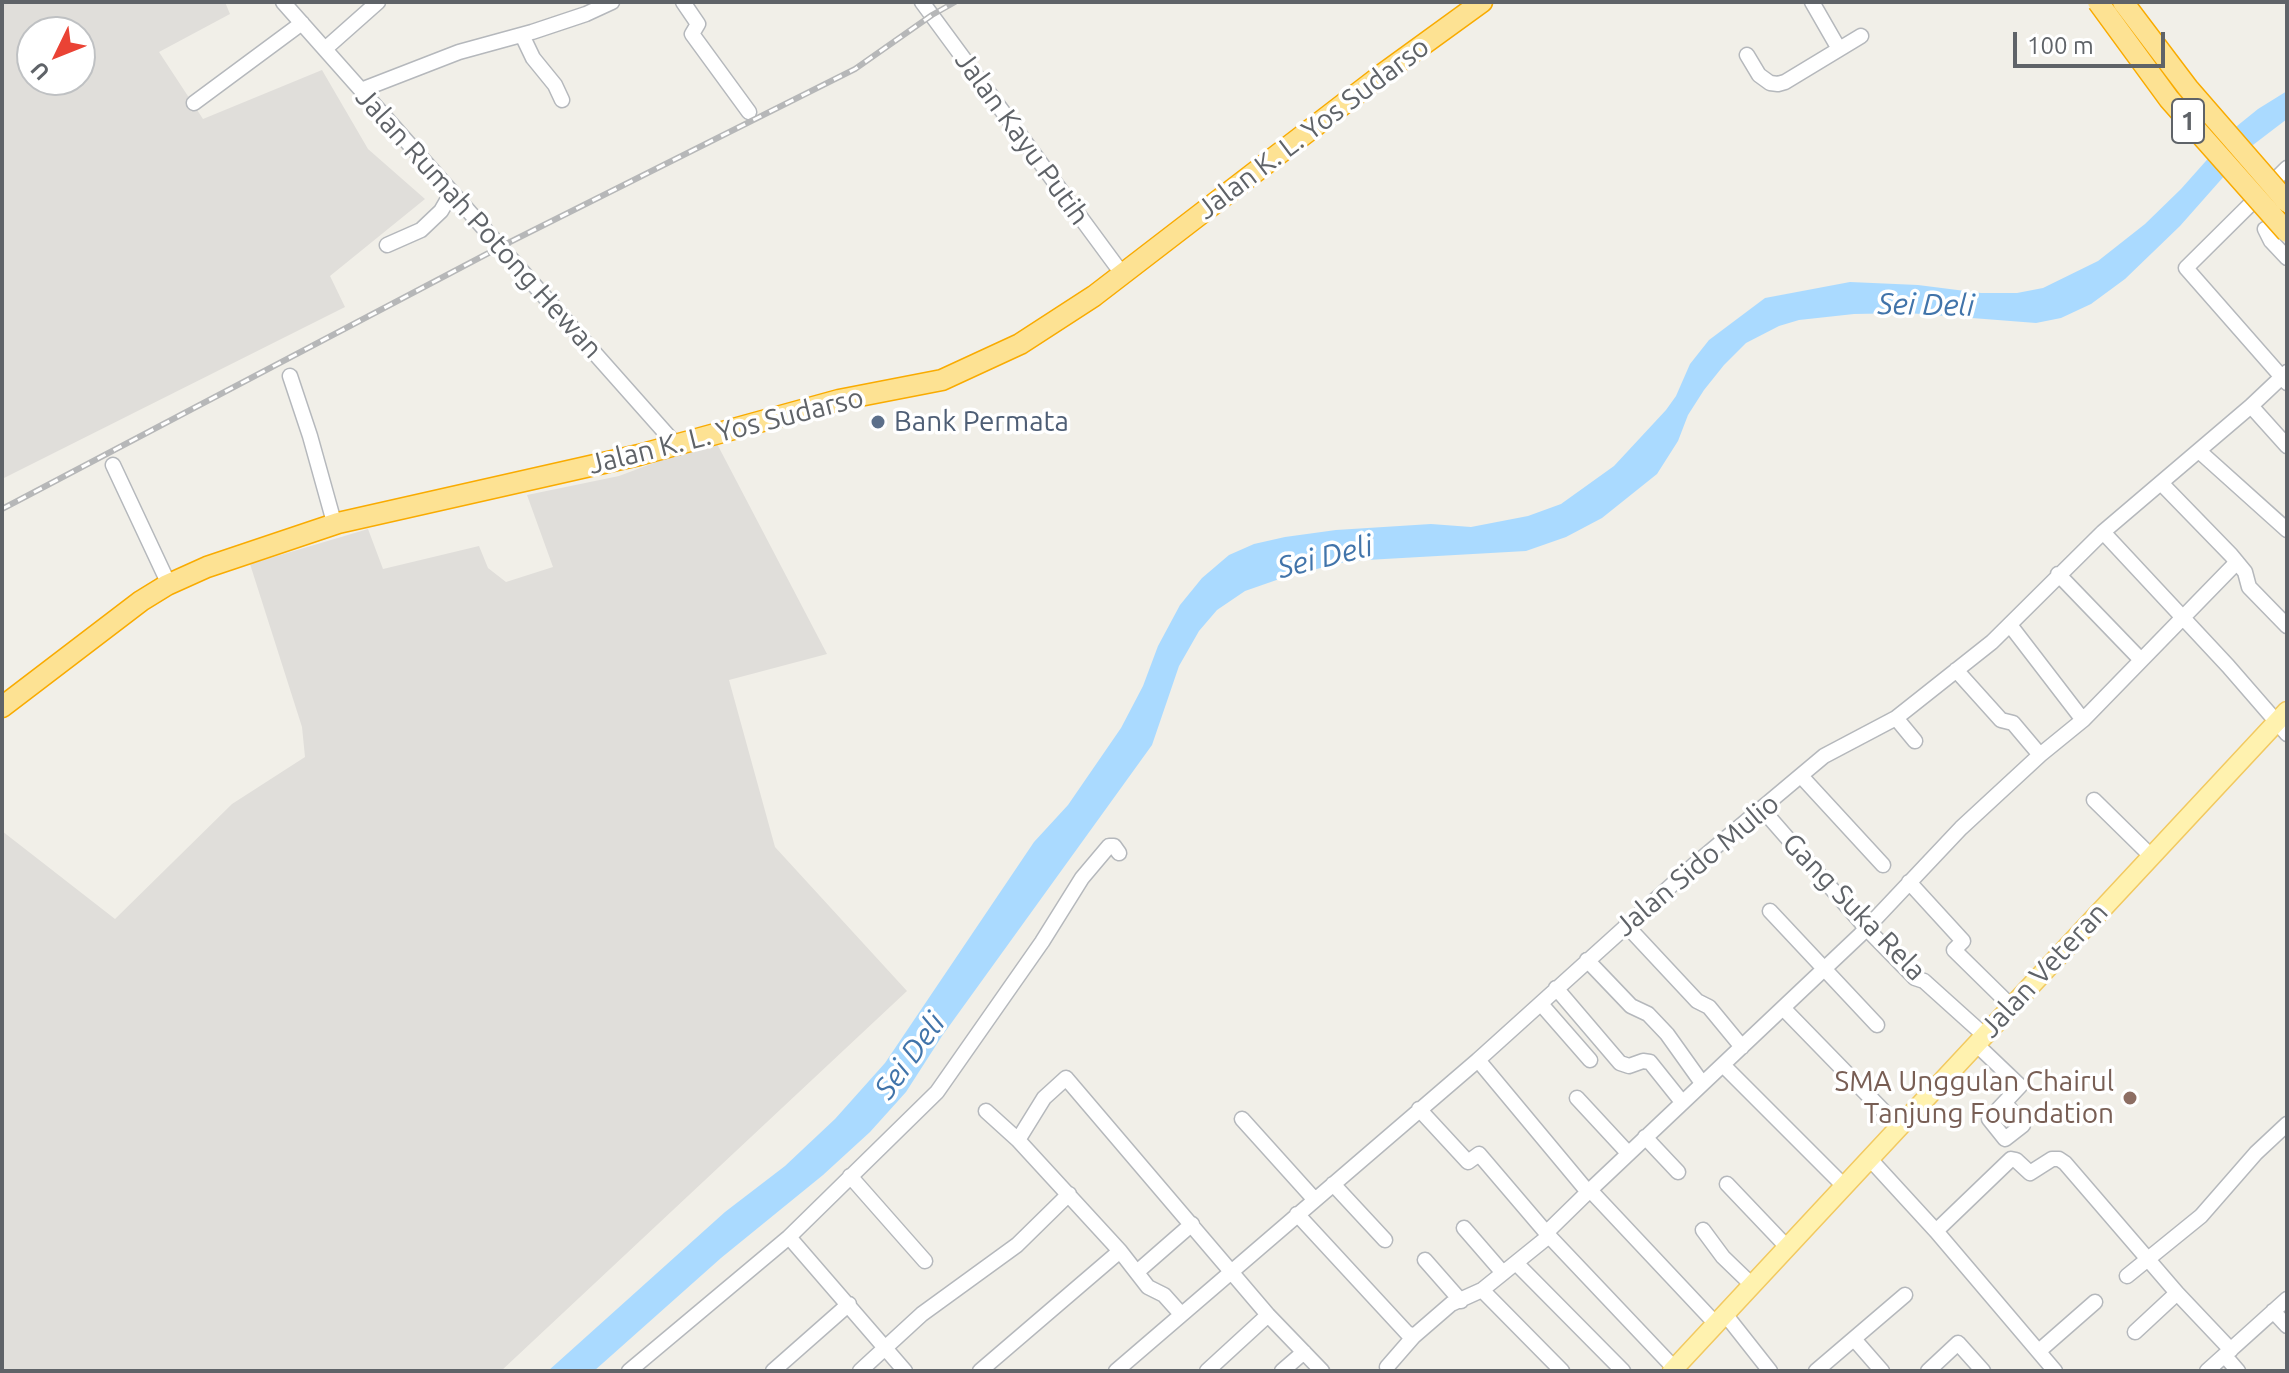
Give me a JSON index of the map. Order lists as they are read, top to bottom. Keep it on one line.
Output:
{"streets":{"highway":["1","Jalan K. L. Yos Sudarso"],"main road":["Jalan Veteran"],"street":["Jalan Kayu Putih","Jalan Rumah Potong Hewan","Jalan Sido Mulio","Gang Suka Rela"]},"crossings":[["Jalan K. L. Yos Sudarso","Jalan Kayu Putih"],["Jalan K. L. Yos Sudarso","Jalan Rumah Potong Hewan"],["Jalan Sido Mulio","Gang Suka Rela"],["Gang Suka Rela","Jalan Veteran"]],"water":["Sei Deli"],"places":["Bank Permata","SMA Unggulan Chairul Tanjung Foundation"],"scale_bar":"100 m","north":"bottom left"}
